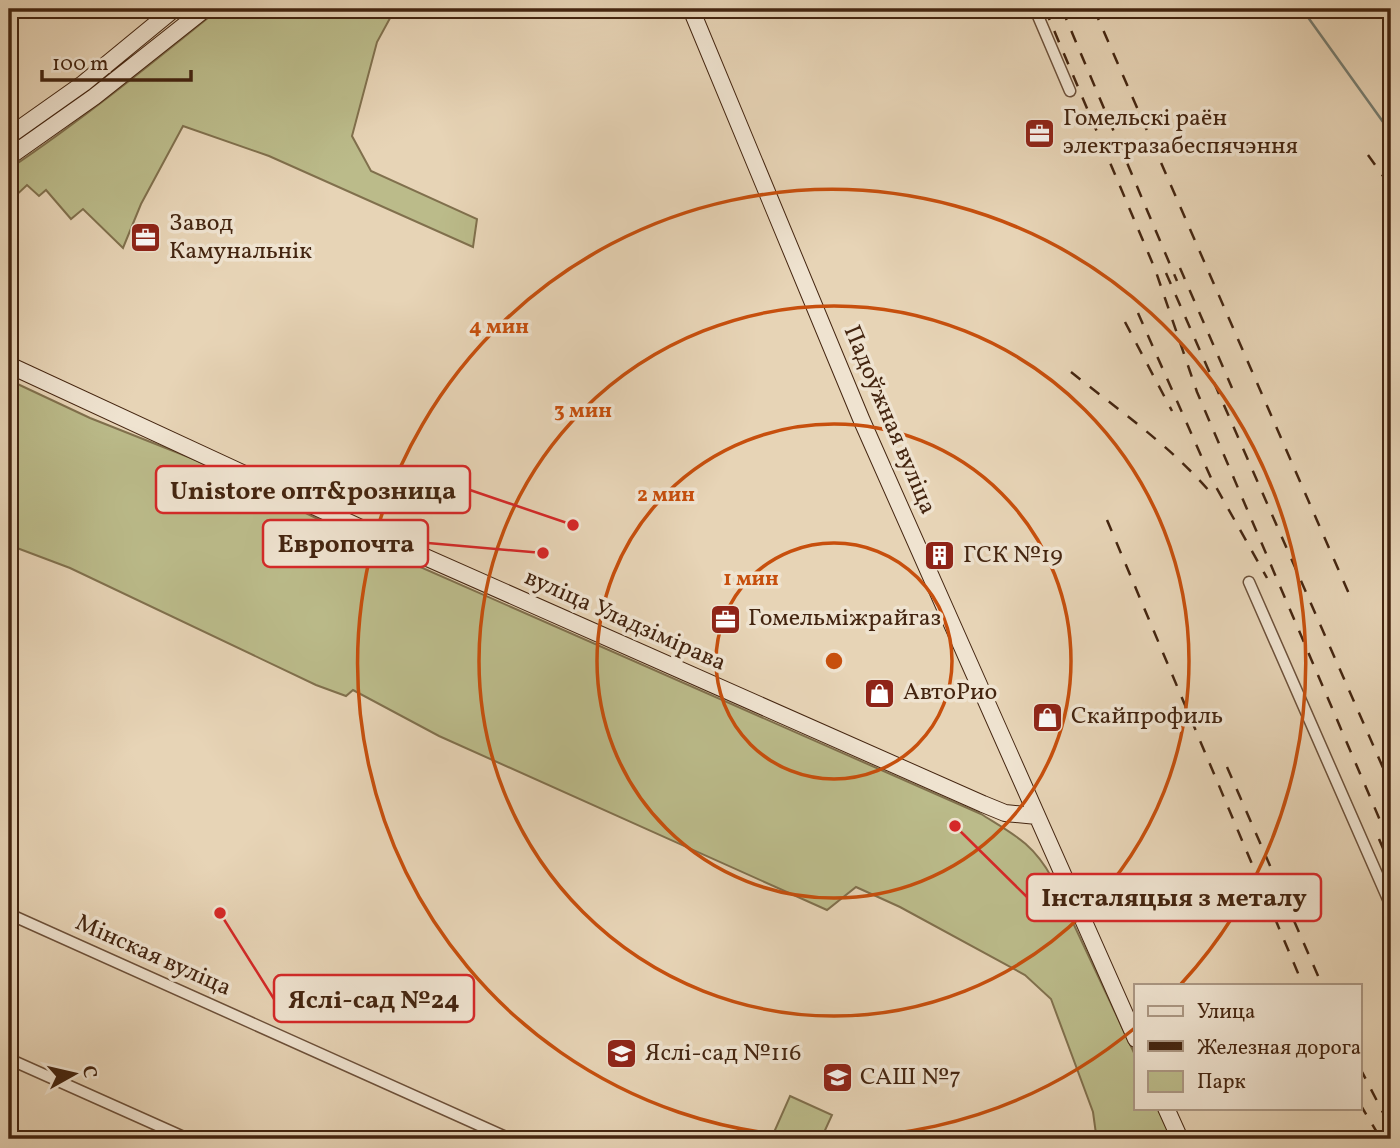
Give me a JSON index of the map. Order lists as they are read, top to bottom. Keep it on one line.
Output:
{"streets":{"main road":["Падоўжная вуліца","вуліца Уладзімірава"],"street":["Мінская вуліца"]},"crossings":[["Падоўжная вуліца","вуліца Уладзімірава"]],"places":{"office":["Гомельскі раён электразабеспячэння","Завод Камунальнік","Гомельміжрайгаз"],"other":["Unistore опт&розница","Европочта","Інсталяцыя з металу","Яслі-сад №24"],"building":["ГСК №19"],"shop":["АвтоРио","Скайпрофиль"],"school or university":["Яслі-сад №116","САШ №7"]},"legend":["Улица","Железная дорога","Парк"],"scale_bar":"100 m","north":"right","rings":["4 мин","3 мин","2 мин","1 мин"]}
